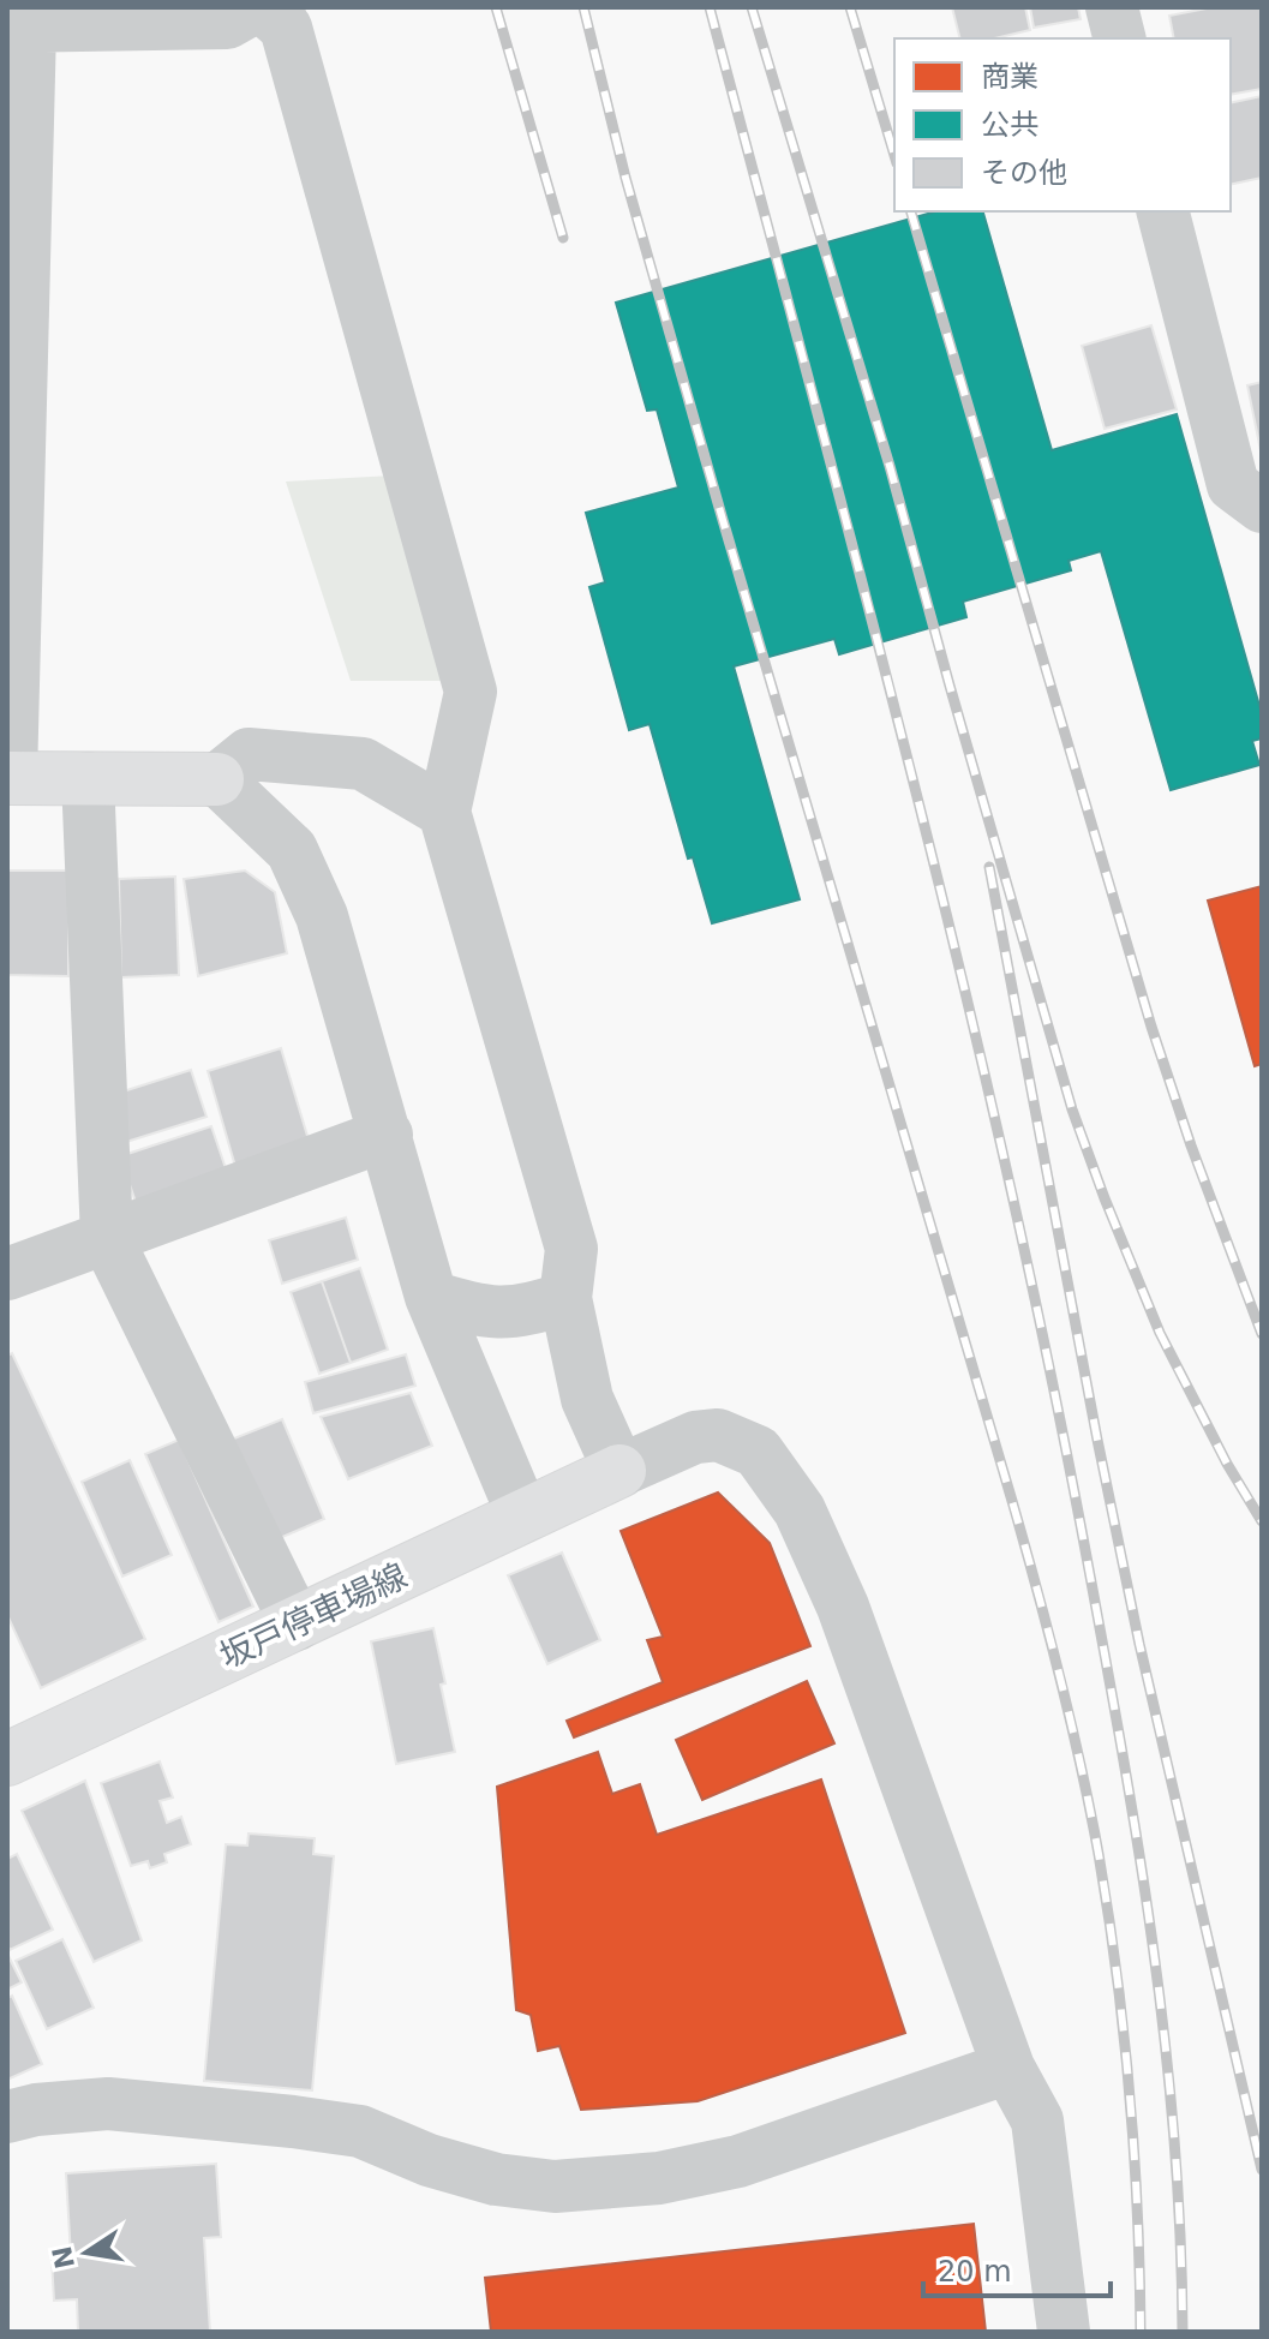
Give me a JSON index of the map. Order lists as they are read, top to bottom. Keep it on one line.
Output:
{"streets":{"main road":["坂戸停車場線"]},"legend":["商業","公共","その他"],"scale_bar":"20 m","north":"left"}
